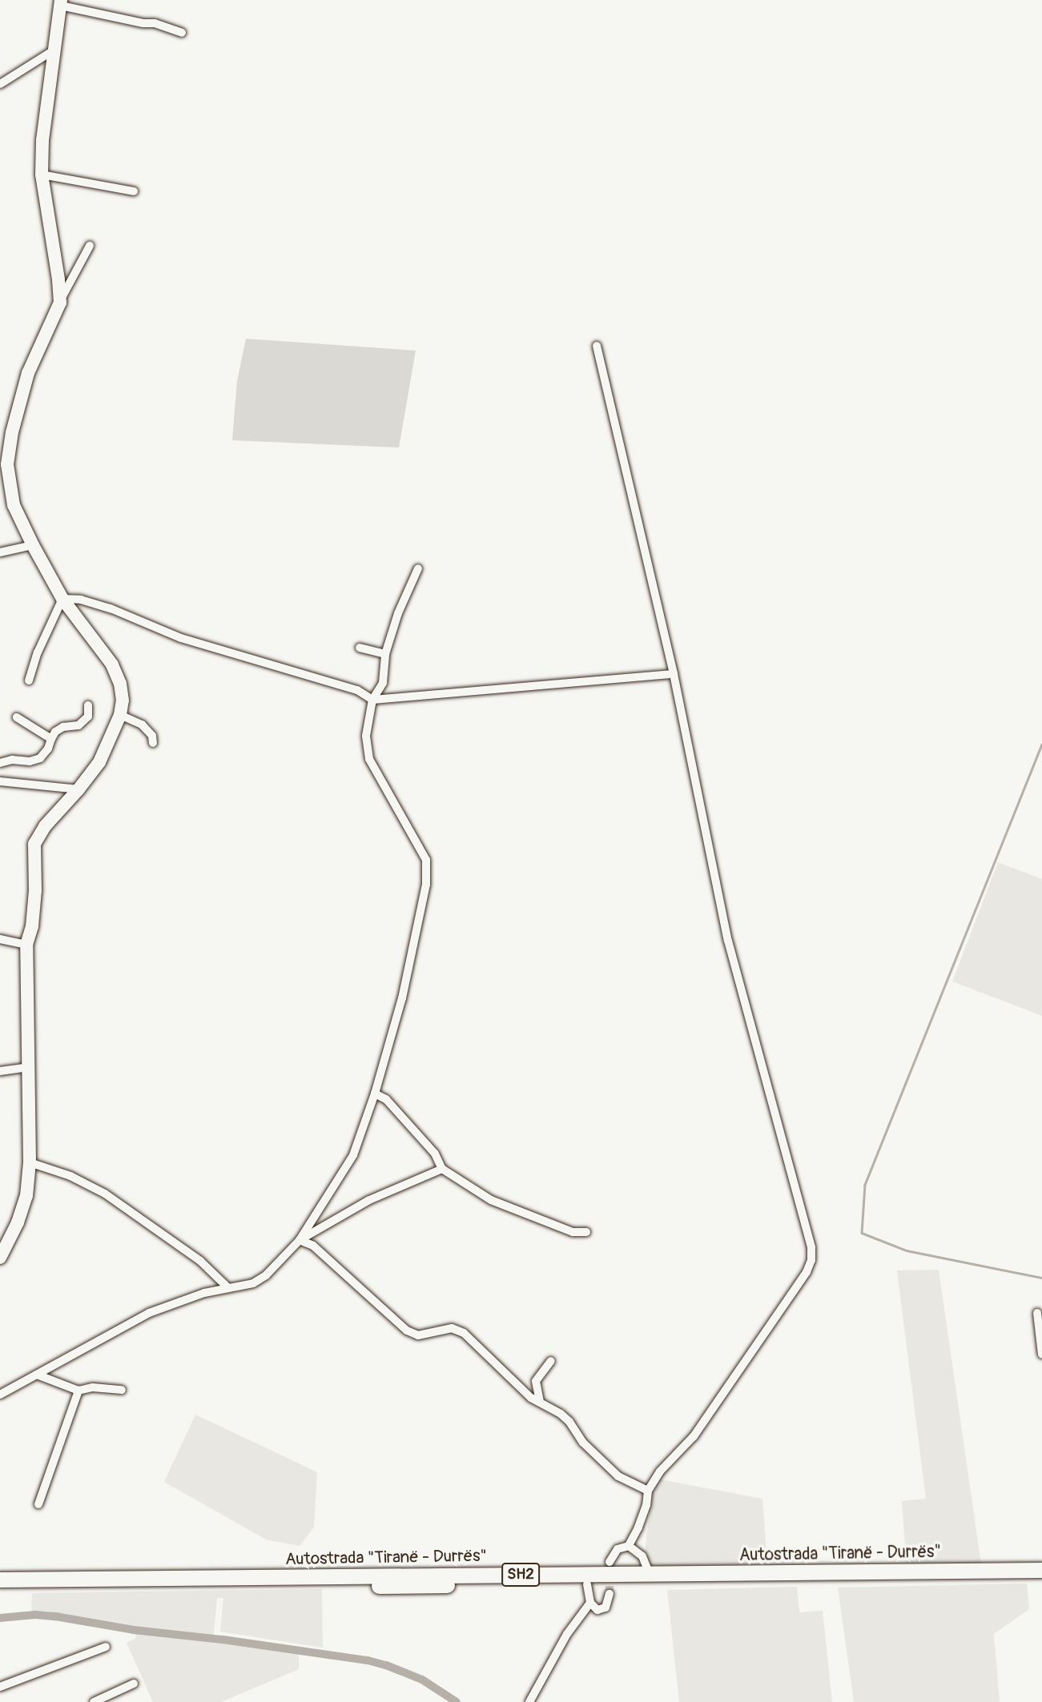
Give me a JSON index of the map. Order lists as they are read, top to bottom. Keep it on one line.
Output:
{"streets":{"highway":["Autostrada \"Tiranë - Durrës\"","SH2"]}}
